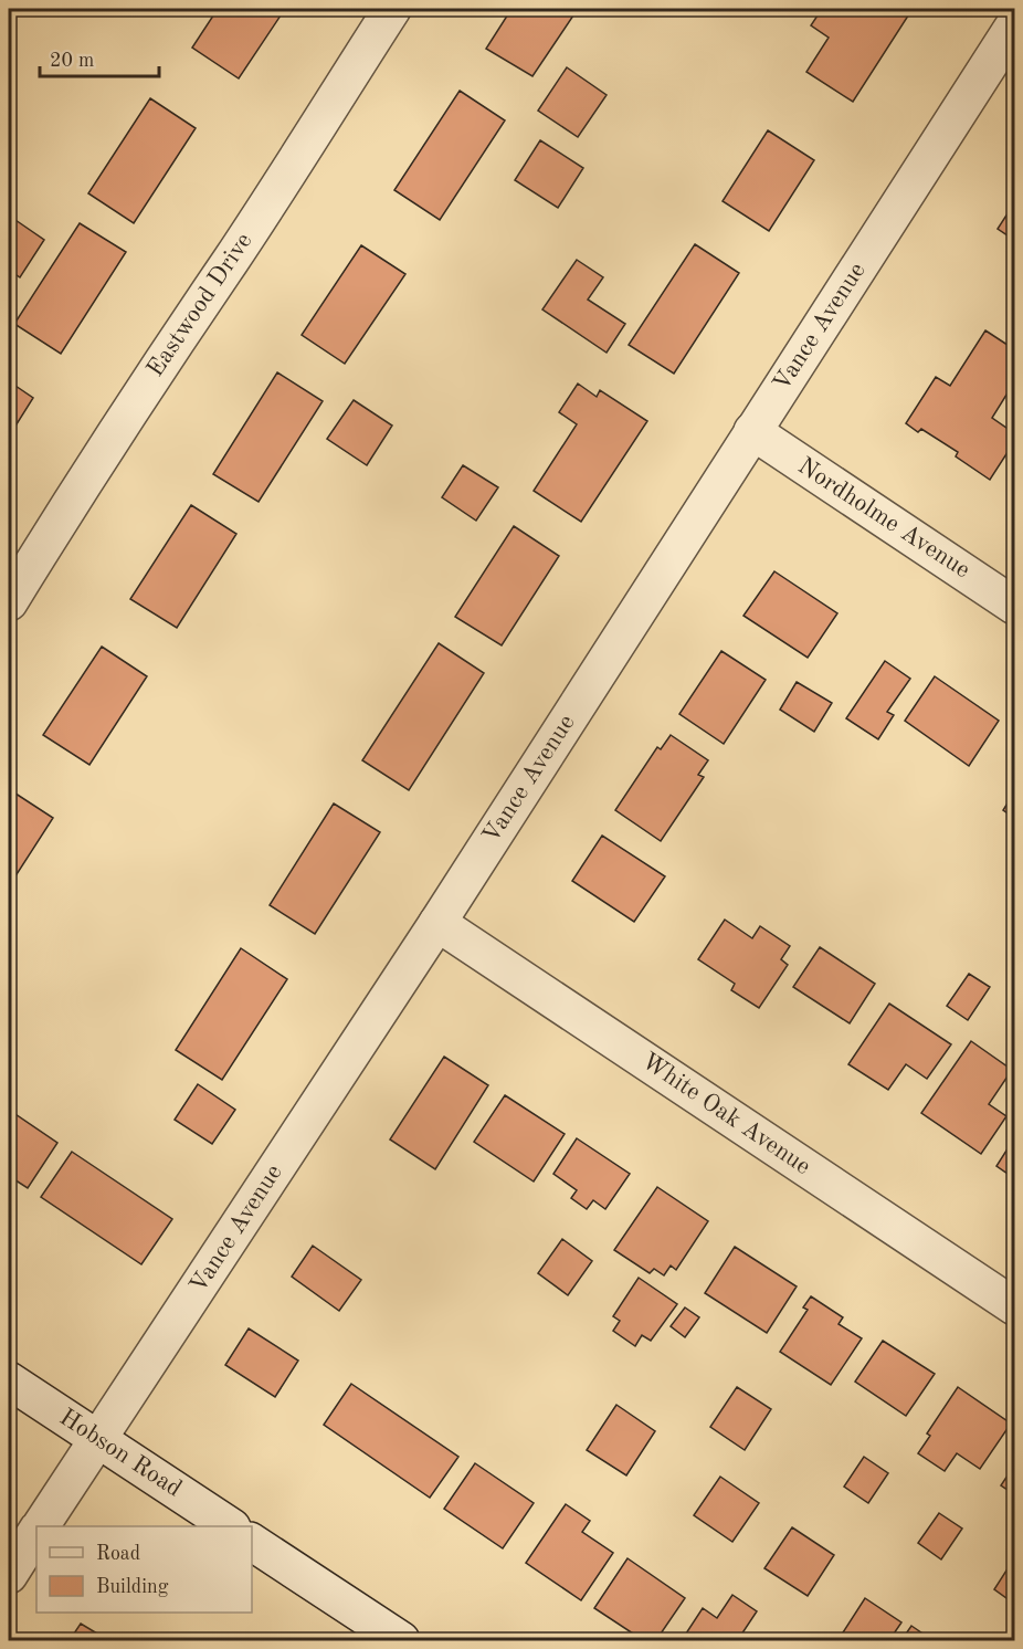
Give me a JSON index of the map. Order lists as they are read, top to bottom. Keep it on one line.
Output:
{"streets":{"street":["Eastwood Drive","Vance Avenue","Nordholme Avenue","White Oak Avenue","Hobson Road"]},"crossings":[["Vance Avenue","Nordholme Avenue"],["Vance Avenue","White Oak Avenue"],["Vance Avenue","Hobson Road"]],"legend":["Road","Building"],"scale_bar":"20 m"}
